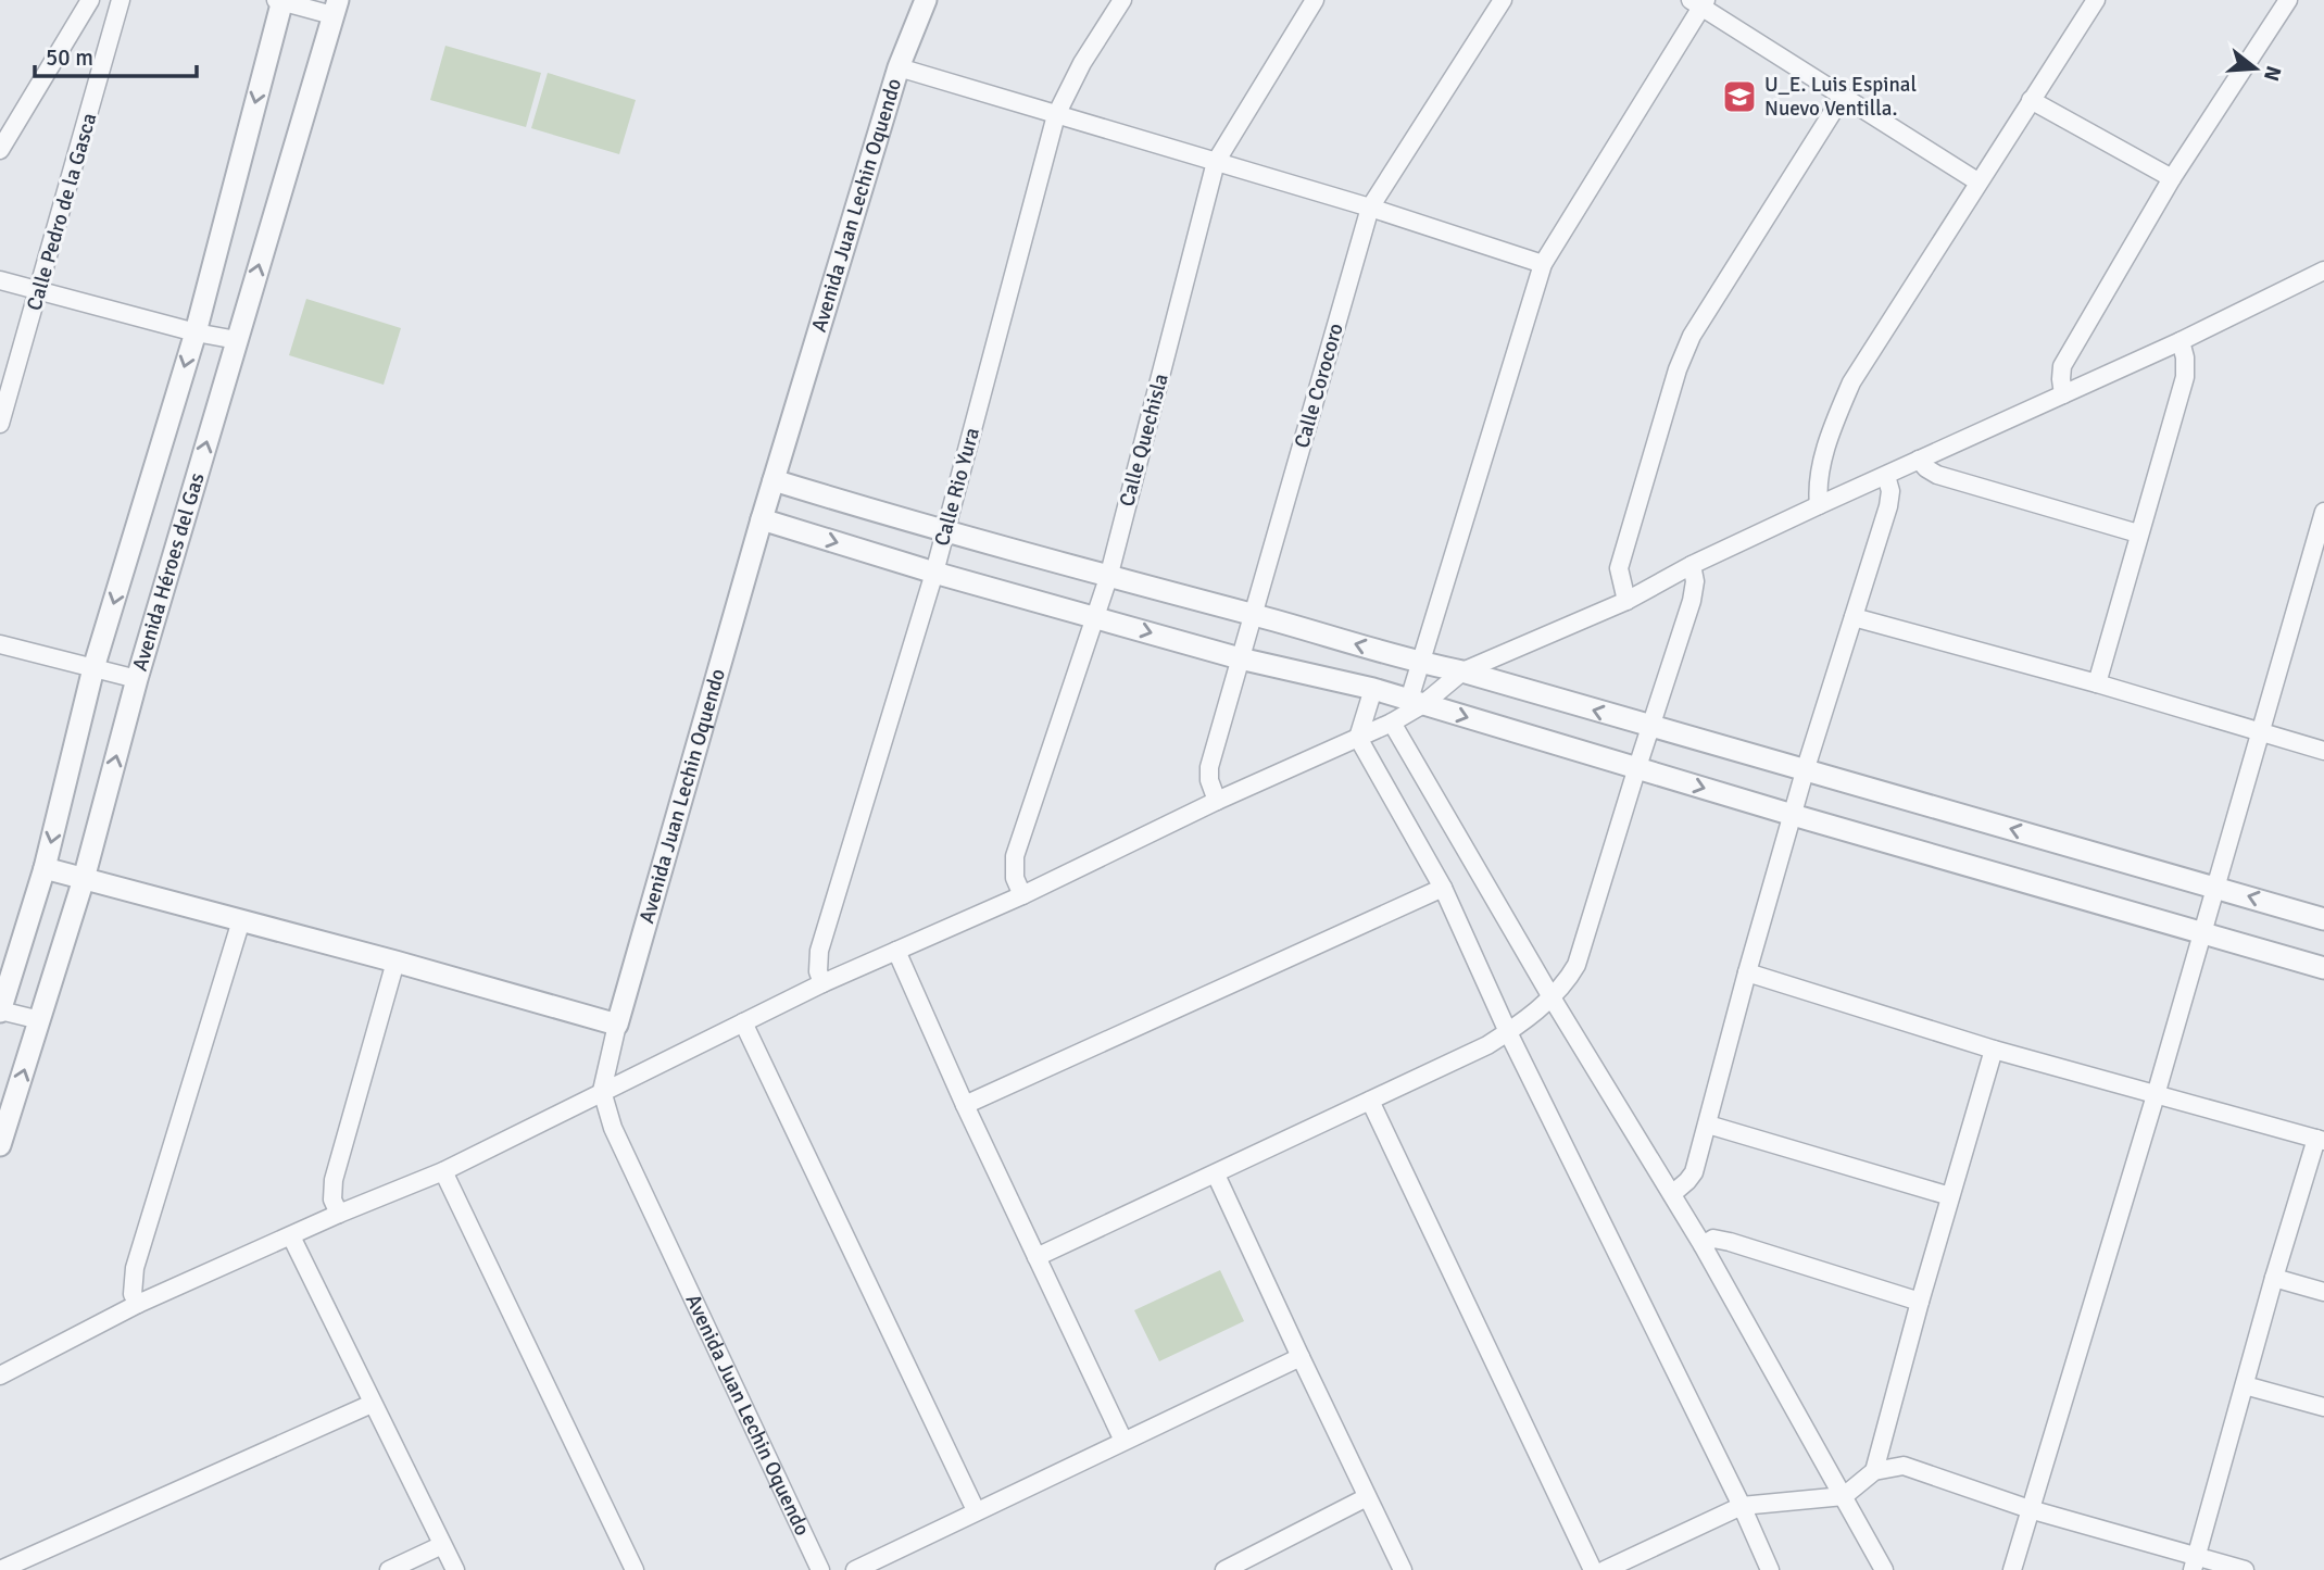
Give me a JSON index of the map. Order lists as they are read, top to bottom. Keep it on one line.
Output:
{"streets":{"street":["Avenida Juan Lechin Oquendo","Calle Pedro de la Gasca","Calle Corocoro","Calle Quechisla","Calle Rio Yura","Avenida Héroes del Gas"]},"places":{"school or university":["U_E. Luis Espinal Nuevo Ventilla."]},"scale_bar":"50 m","north":"right"}
